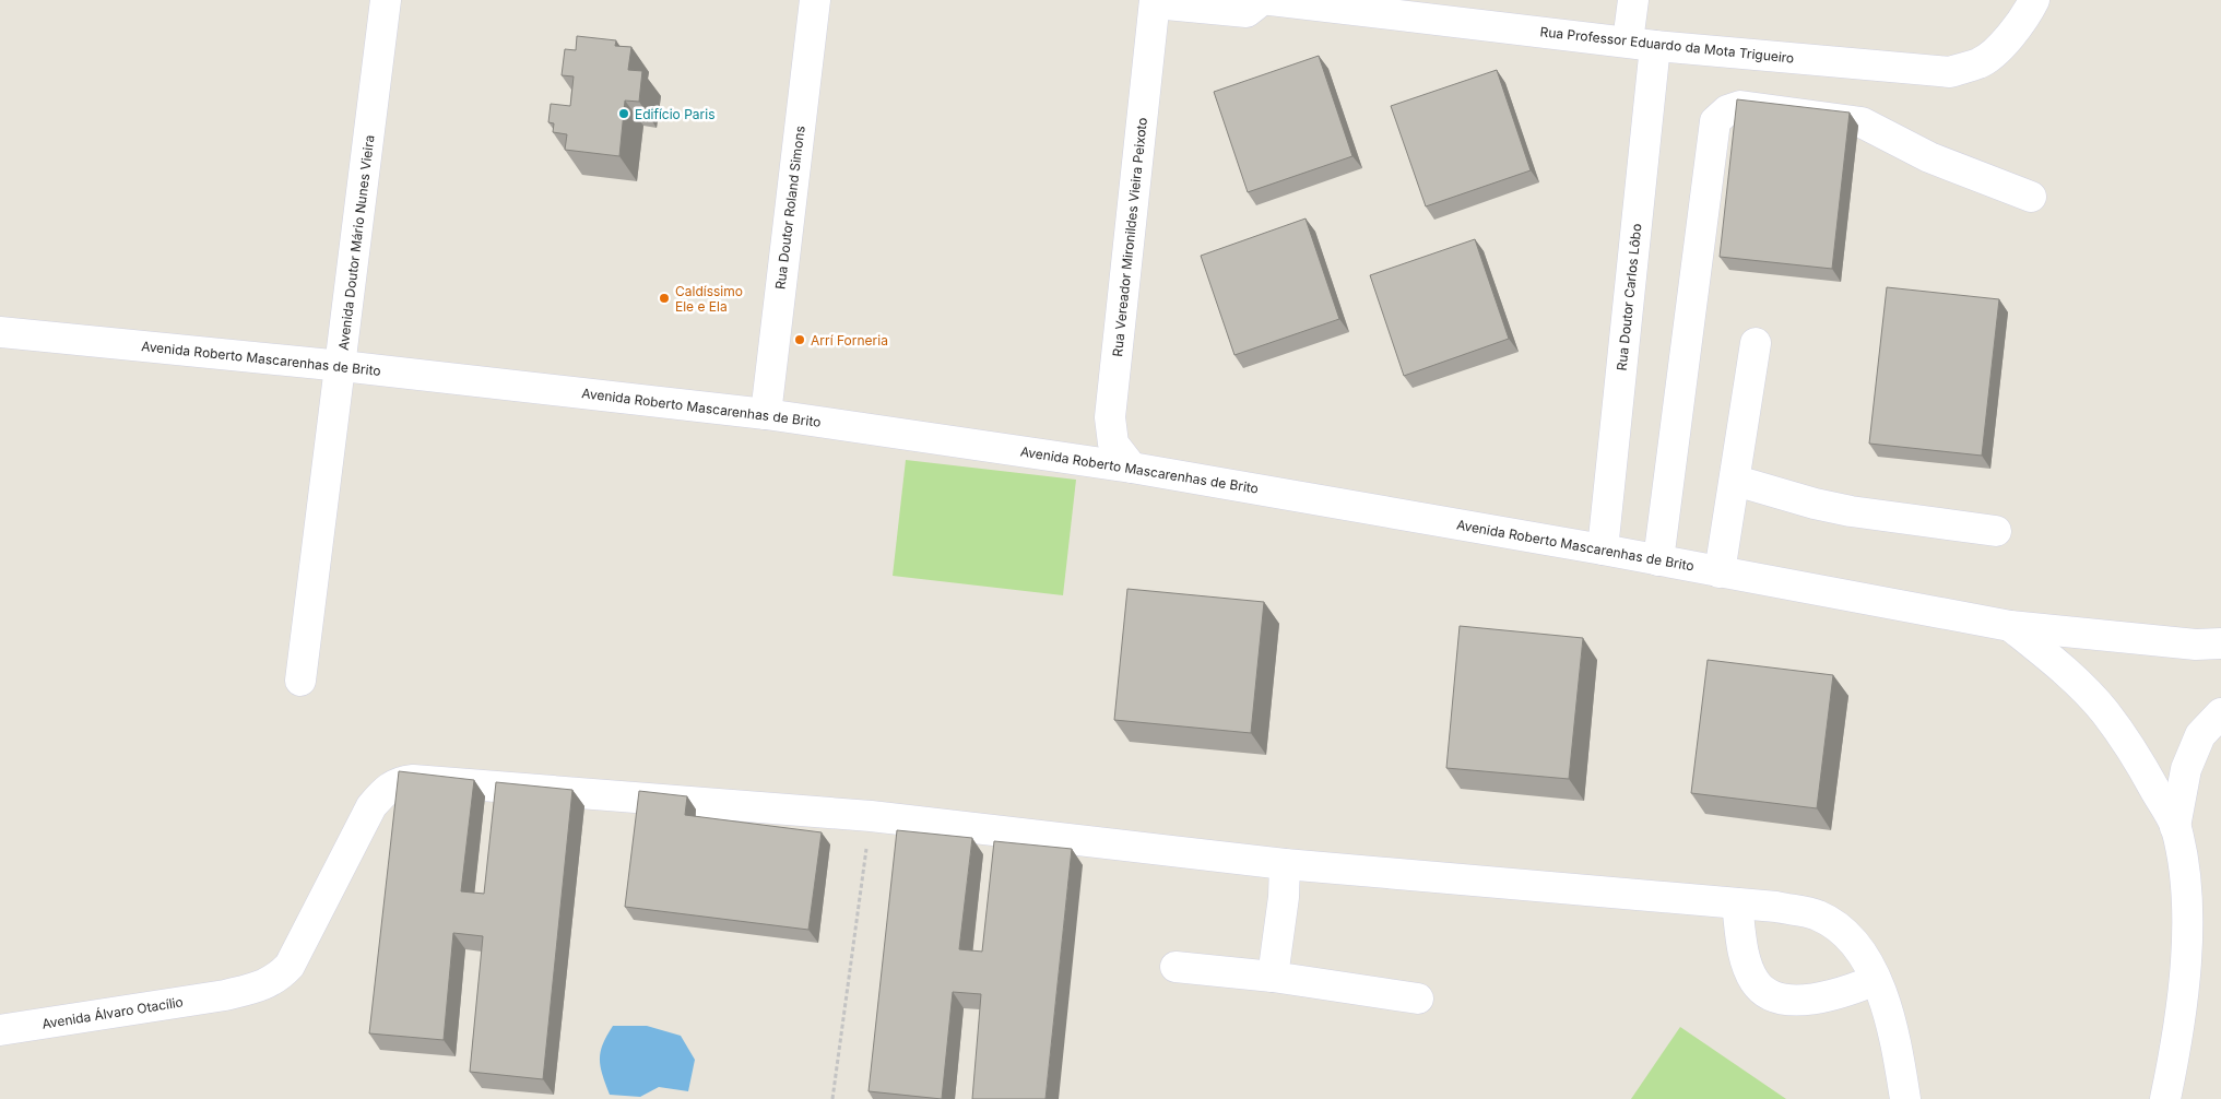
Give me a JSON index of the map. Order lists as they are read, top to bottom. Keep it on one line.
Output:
{"streets":{"street":["Rua Professor Eduardo da Mota Trigueiro","Rua Doutor Roland Simons","Rua Vereador Mironildes Vieira Peixoto","Avenida Doutor Mário Nunes Vieira","Rua Doutor Carlos Lôbo","Avenida Roberto Mascarenhas de Brito","Avenida Álvaro Otacílio"]},"crossings":[["Rua Professor Eduardo da Mota Trigueiro","Rua Doutor Carlos Lôbo"],["Rua Doutor Roland Simons","Avenida Roberto Mascarenhas de Brito"],["Rua Vereador Mironildes Vieira Peixoto","Avenida Roberto Mascarenhas de Brito"],["Avenida Doutor Mário Nunes Vieira","Avenida Roberto Mascarenhas de Brito"],["Rua Doutor Carlos Lôbo","Avenida Roberto Mascarenhas de Brito"]],"places":["Edifício Paris","Caldíssimo Ele e Ela","Arrí Forneria"]}
